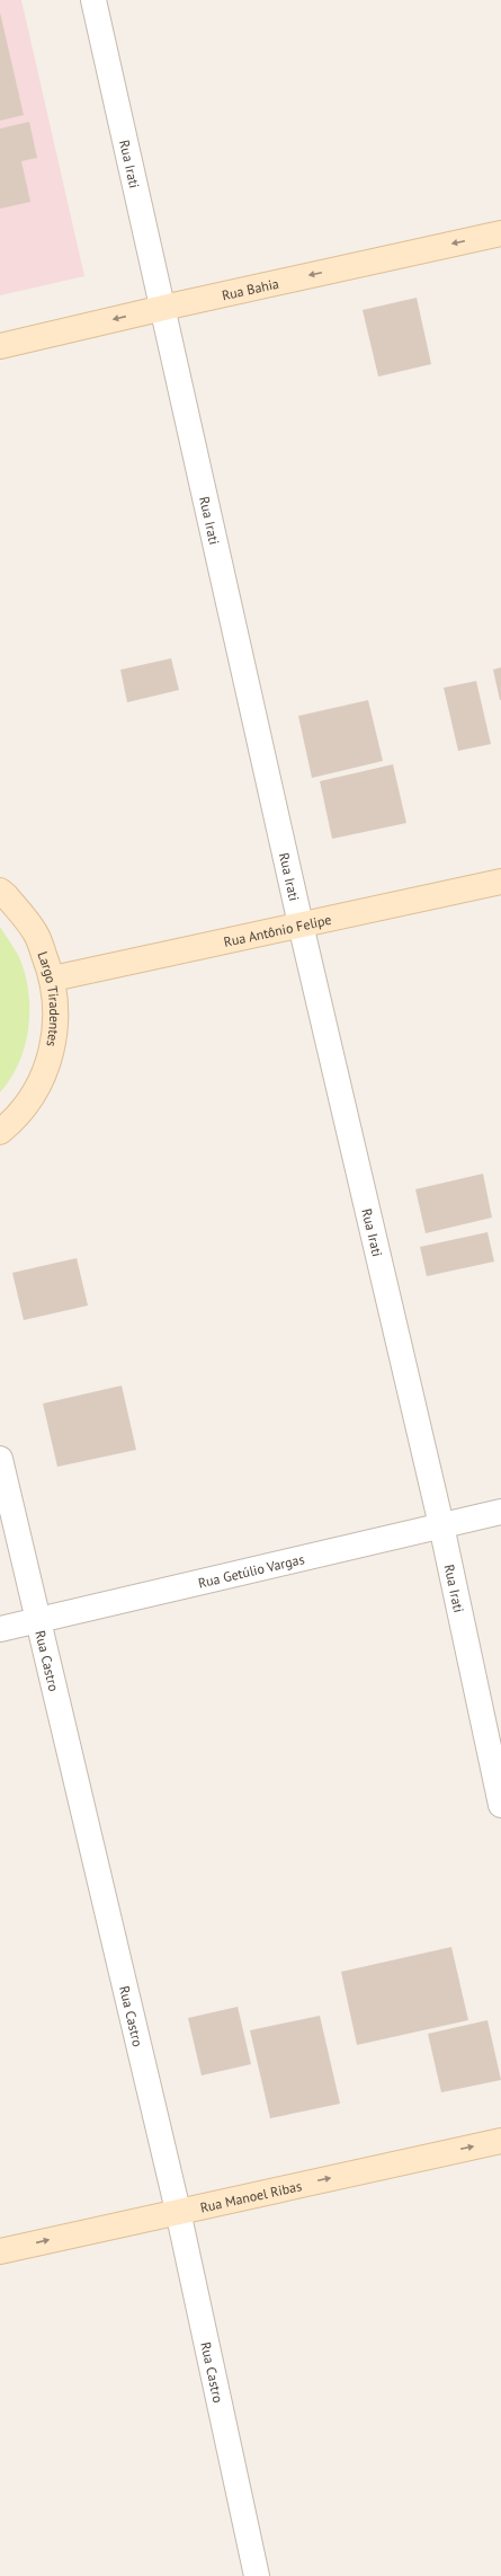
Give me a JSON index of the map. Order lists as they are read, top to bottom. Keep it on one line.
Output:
{"streets":{"street":["Rua Irati","Rua Bahia","Rua Antônio Felipe","Largo Tiradentes","Rua Getúlio Vargas","Rua Castro","Rua Manoel Ribas"]},"crossings":[["Rua Irati","Rua Bahia"],["Rua Irati","Rua Antônio Felipe"],["Rua Irati","Rua Getúlio Vargas"],["Rua Antônio Felipe","Largo Tiradentes"],["Rua Getúlio Vargas","Rua Castro"],["Rua Castro","Rua Manoel Ribas"]],"one_way":["Rua Bahia","Rua Manoel Ribas"]}
